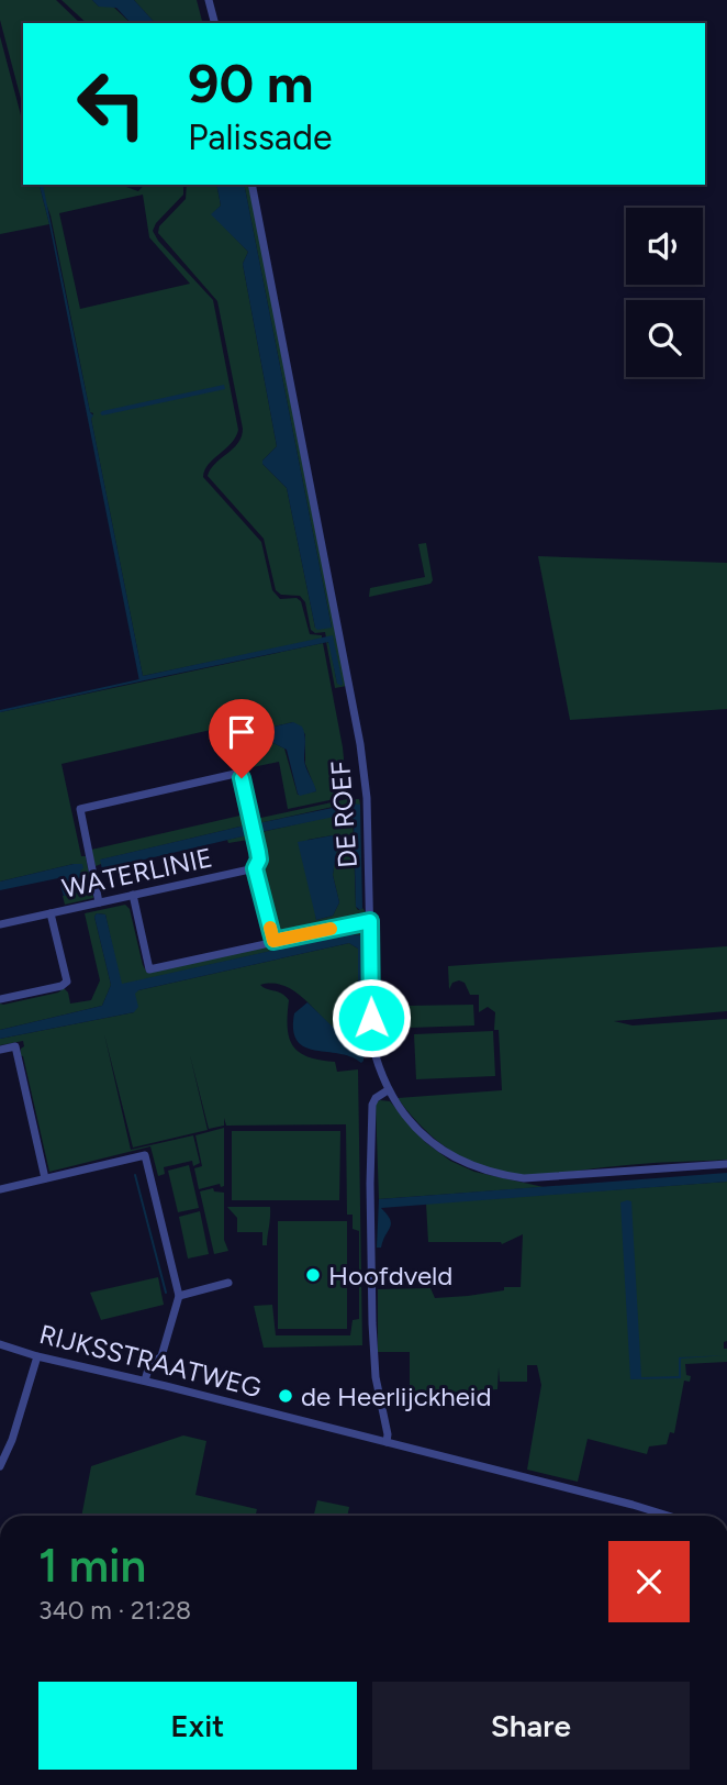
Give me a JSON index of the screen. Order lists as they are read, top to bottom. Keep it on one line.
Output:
{"streets":{"street":["DE ROEF","WATERLINIE","RIJKSSTRAATWEG"]},"places":["Hoofdveld","de Heerlijckheid"],"page":{"turn":["90 m","Palissade"],"heading":["1 min","340 m · 21:28"],"buttons":["Exit","Share"]}}
